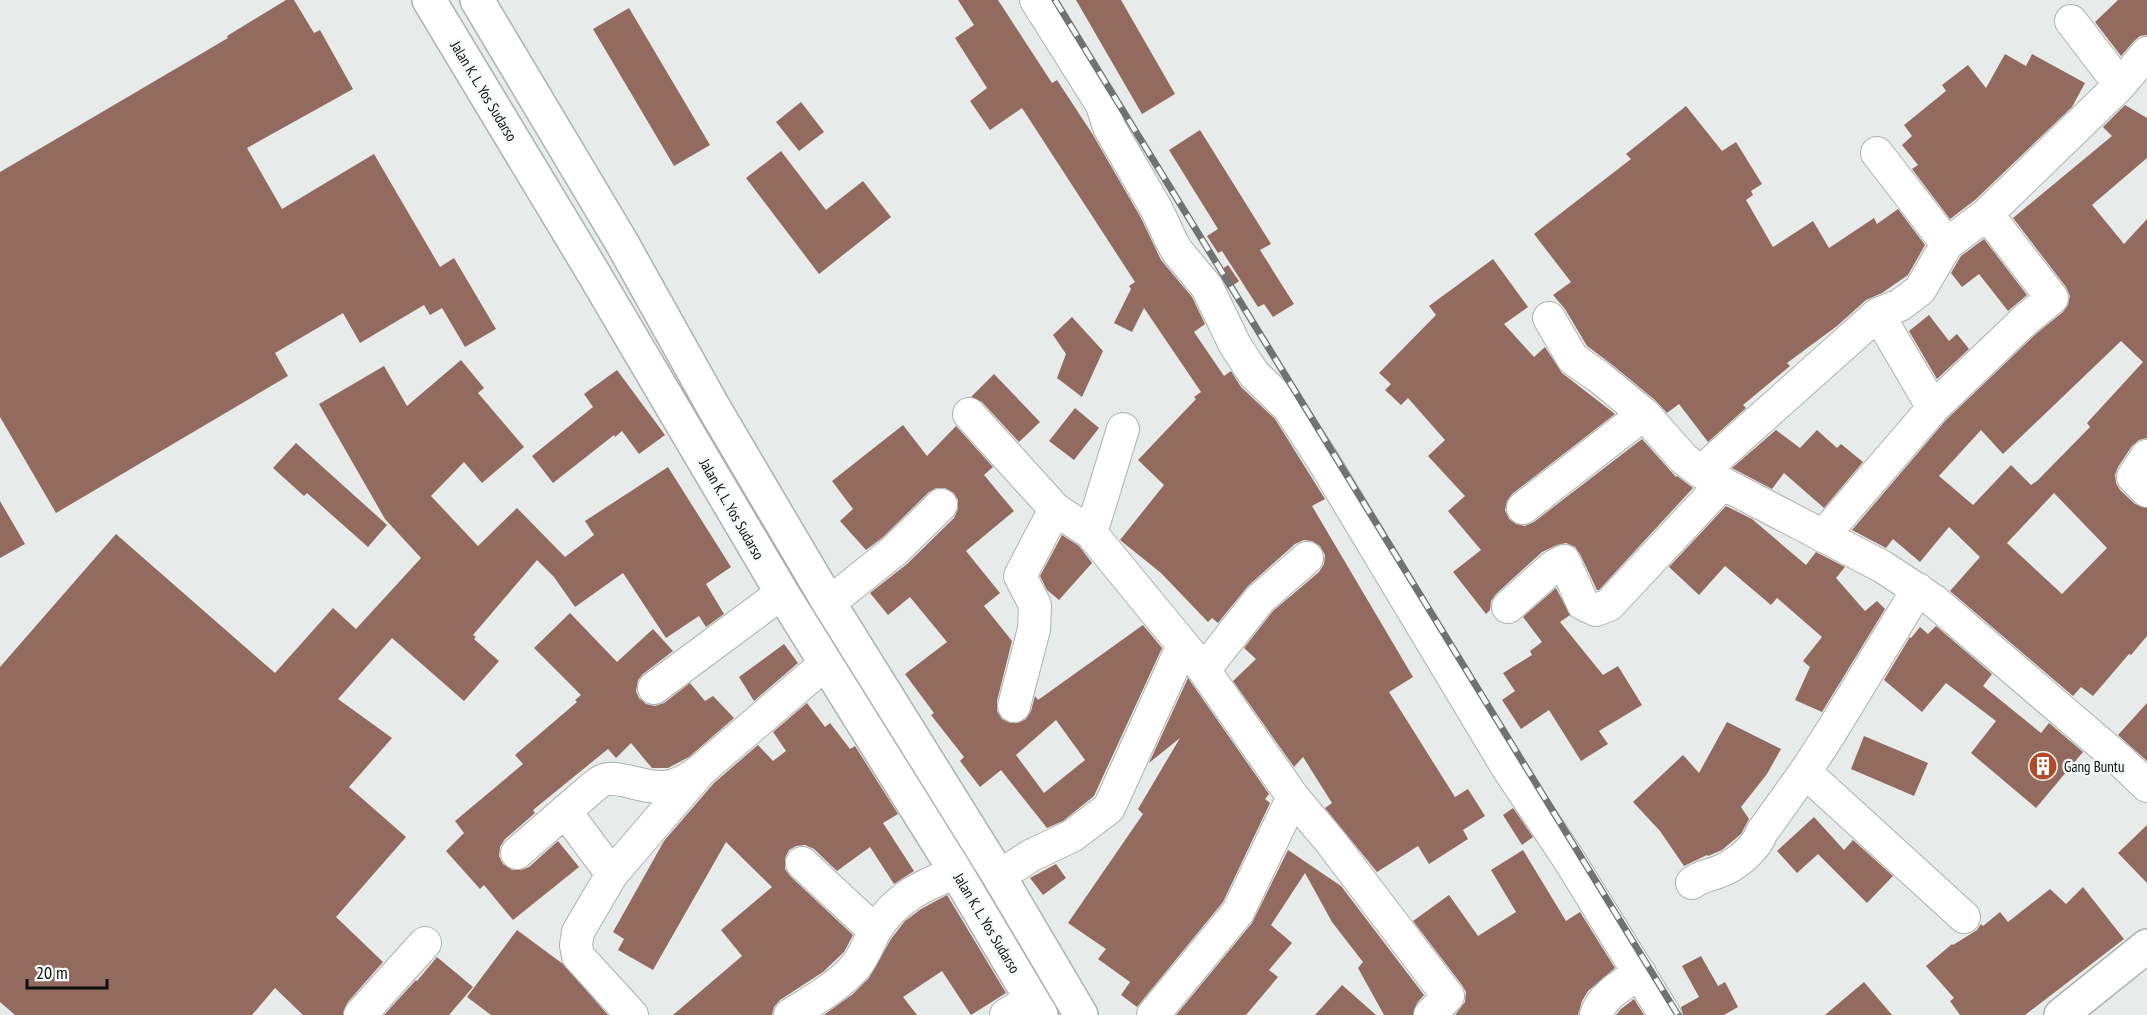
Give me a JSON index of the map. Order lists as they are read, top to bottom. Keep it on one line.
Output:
{"streets":{"main road":["Jalan K. L. Yos Sudarso"]},"places":{"building":["Gang Buntu"]},"scale_bar":"20 m"}
